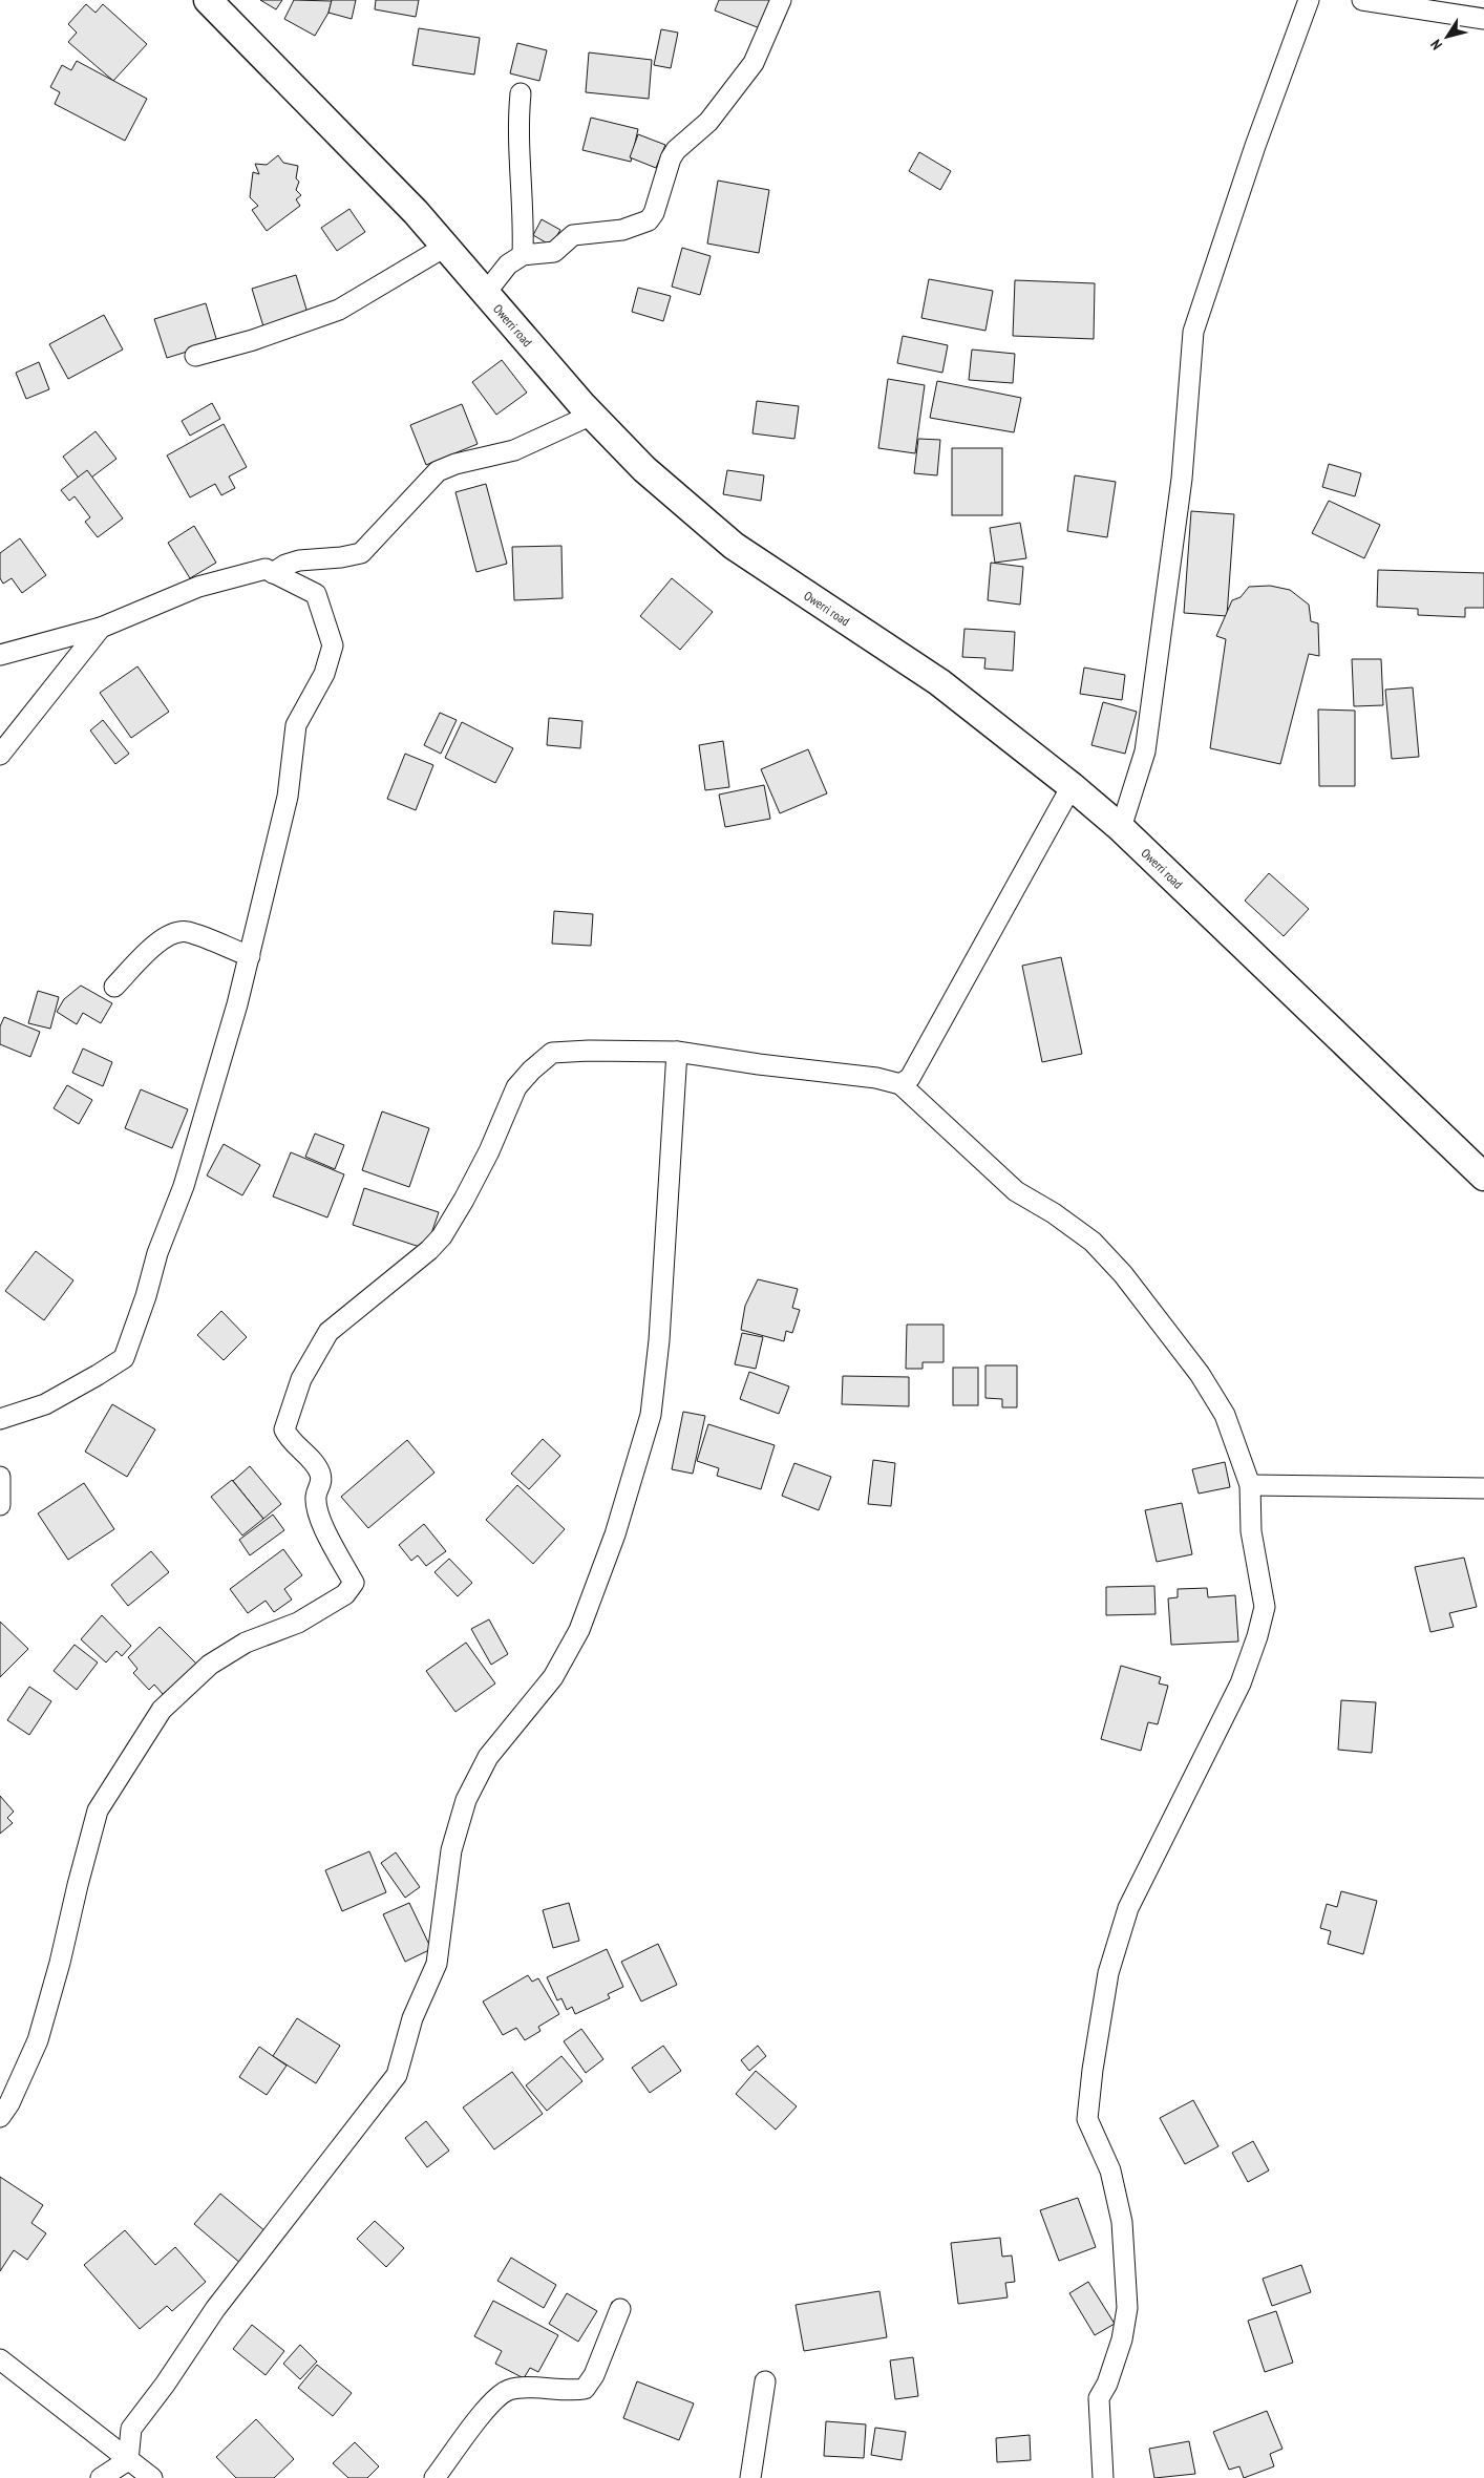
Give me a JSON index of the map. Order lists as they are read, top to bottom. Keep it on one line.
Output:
{"streets":{"main road":["Owerri road"]},"north":"bottom left"}
